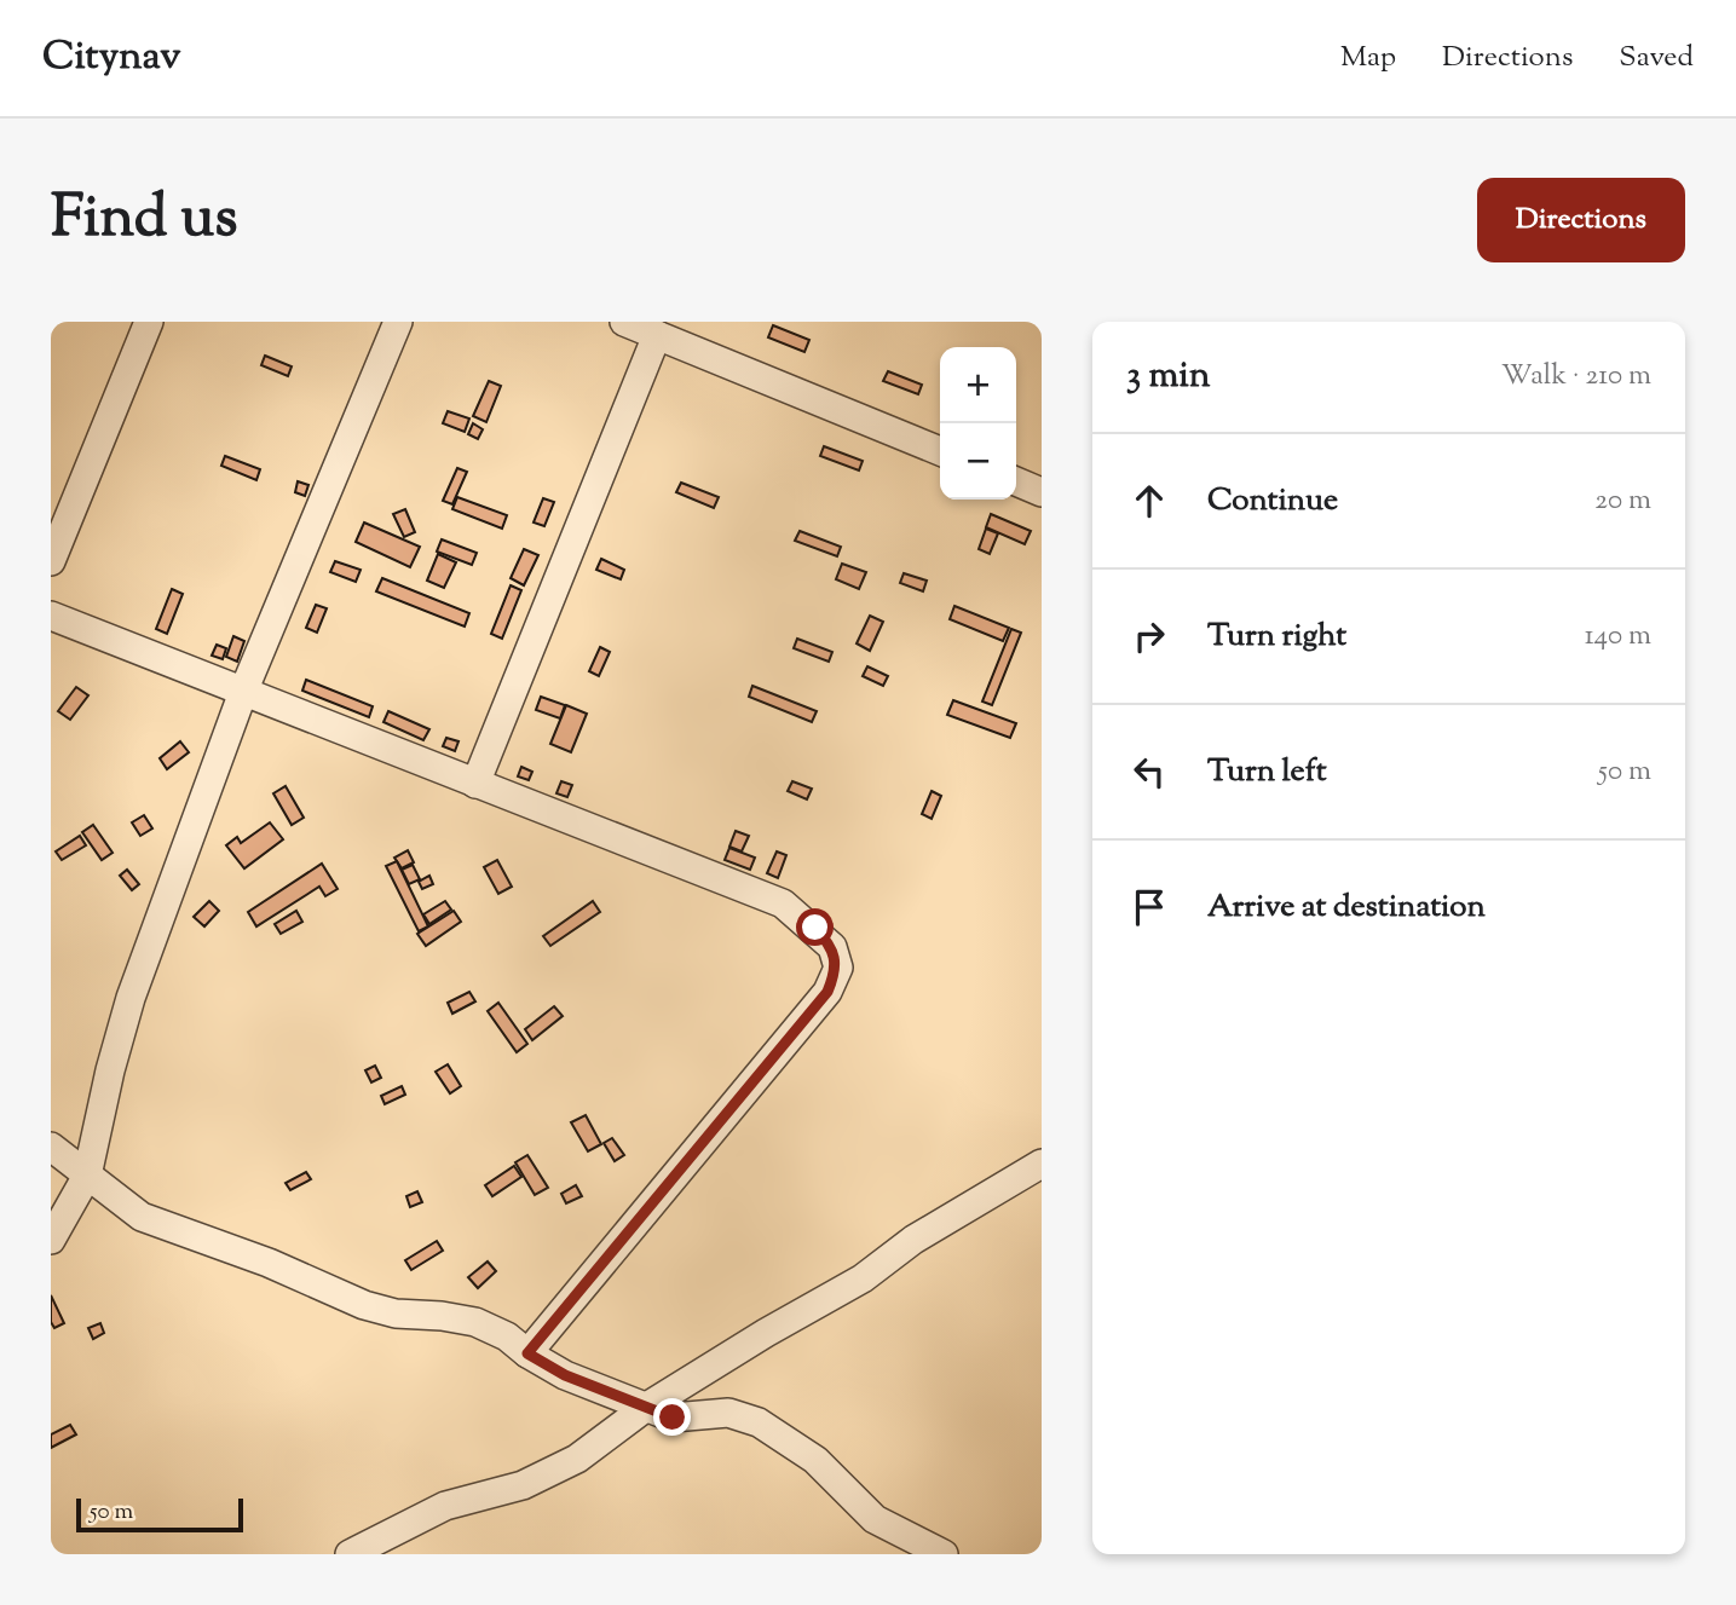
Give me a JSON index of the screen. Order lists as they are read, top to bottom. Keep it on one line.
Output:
{"scale_bar":"50 m","page":{"header":"Citynav","nav":["Map","Directions","Saved"],"title":"Find us","buttons":"Directions","heading":["3 min","Walk · 210 m"],"map_buttons":["+","−"],"list":[["Continue","20 m"],["Turn right","140 m"],["Turn left","50 m"],"Arrive at destination"],"scale":"50 m"}}
